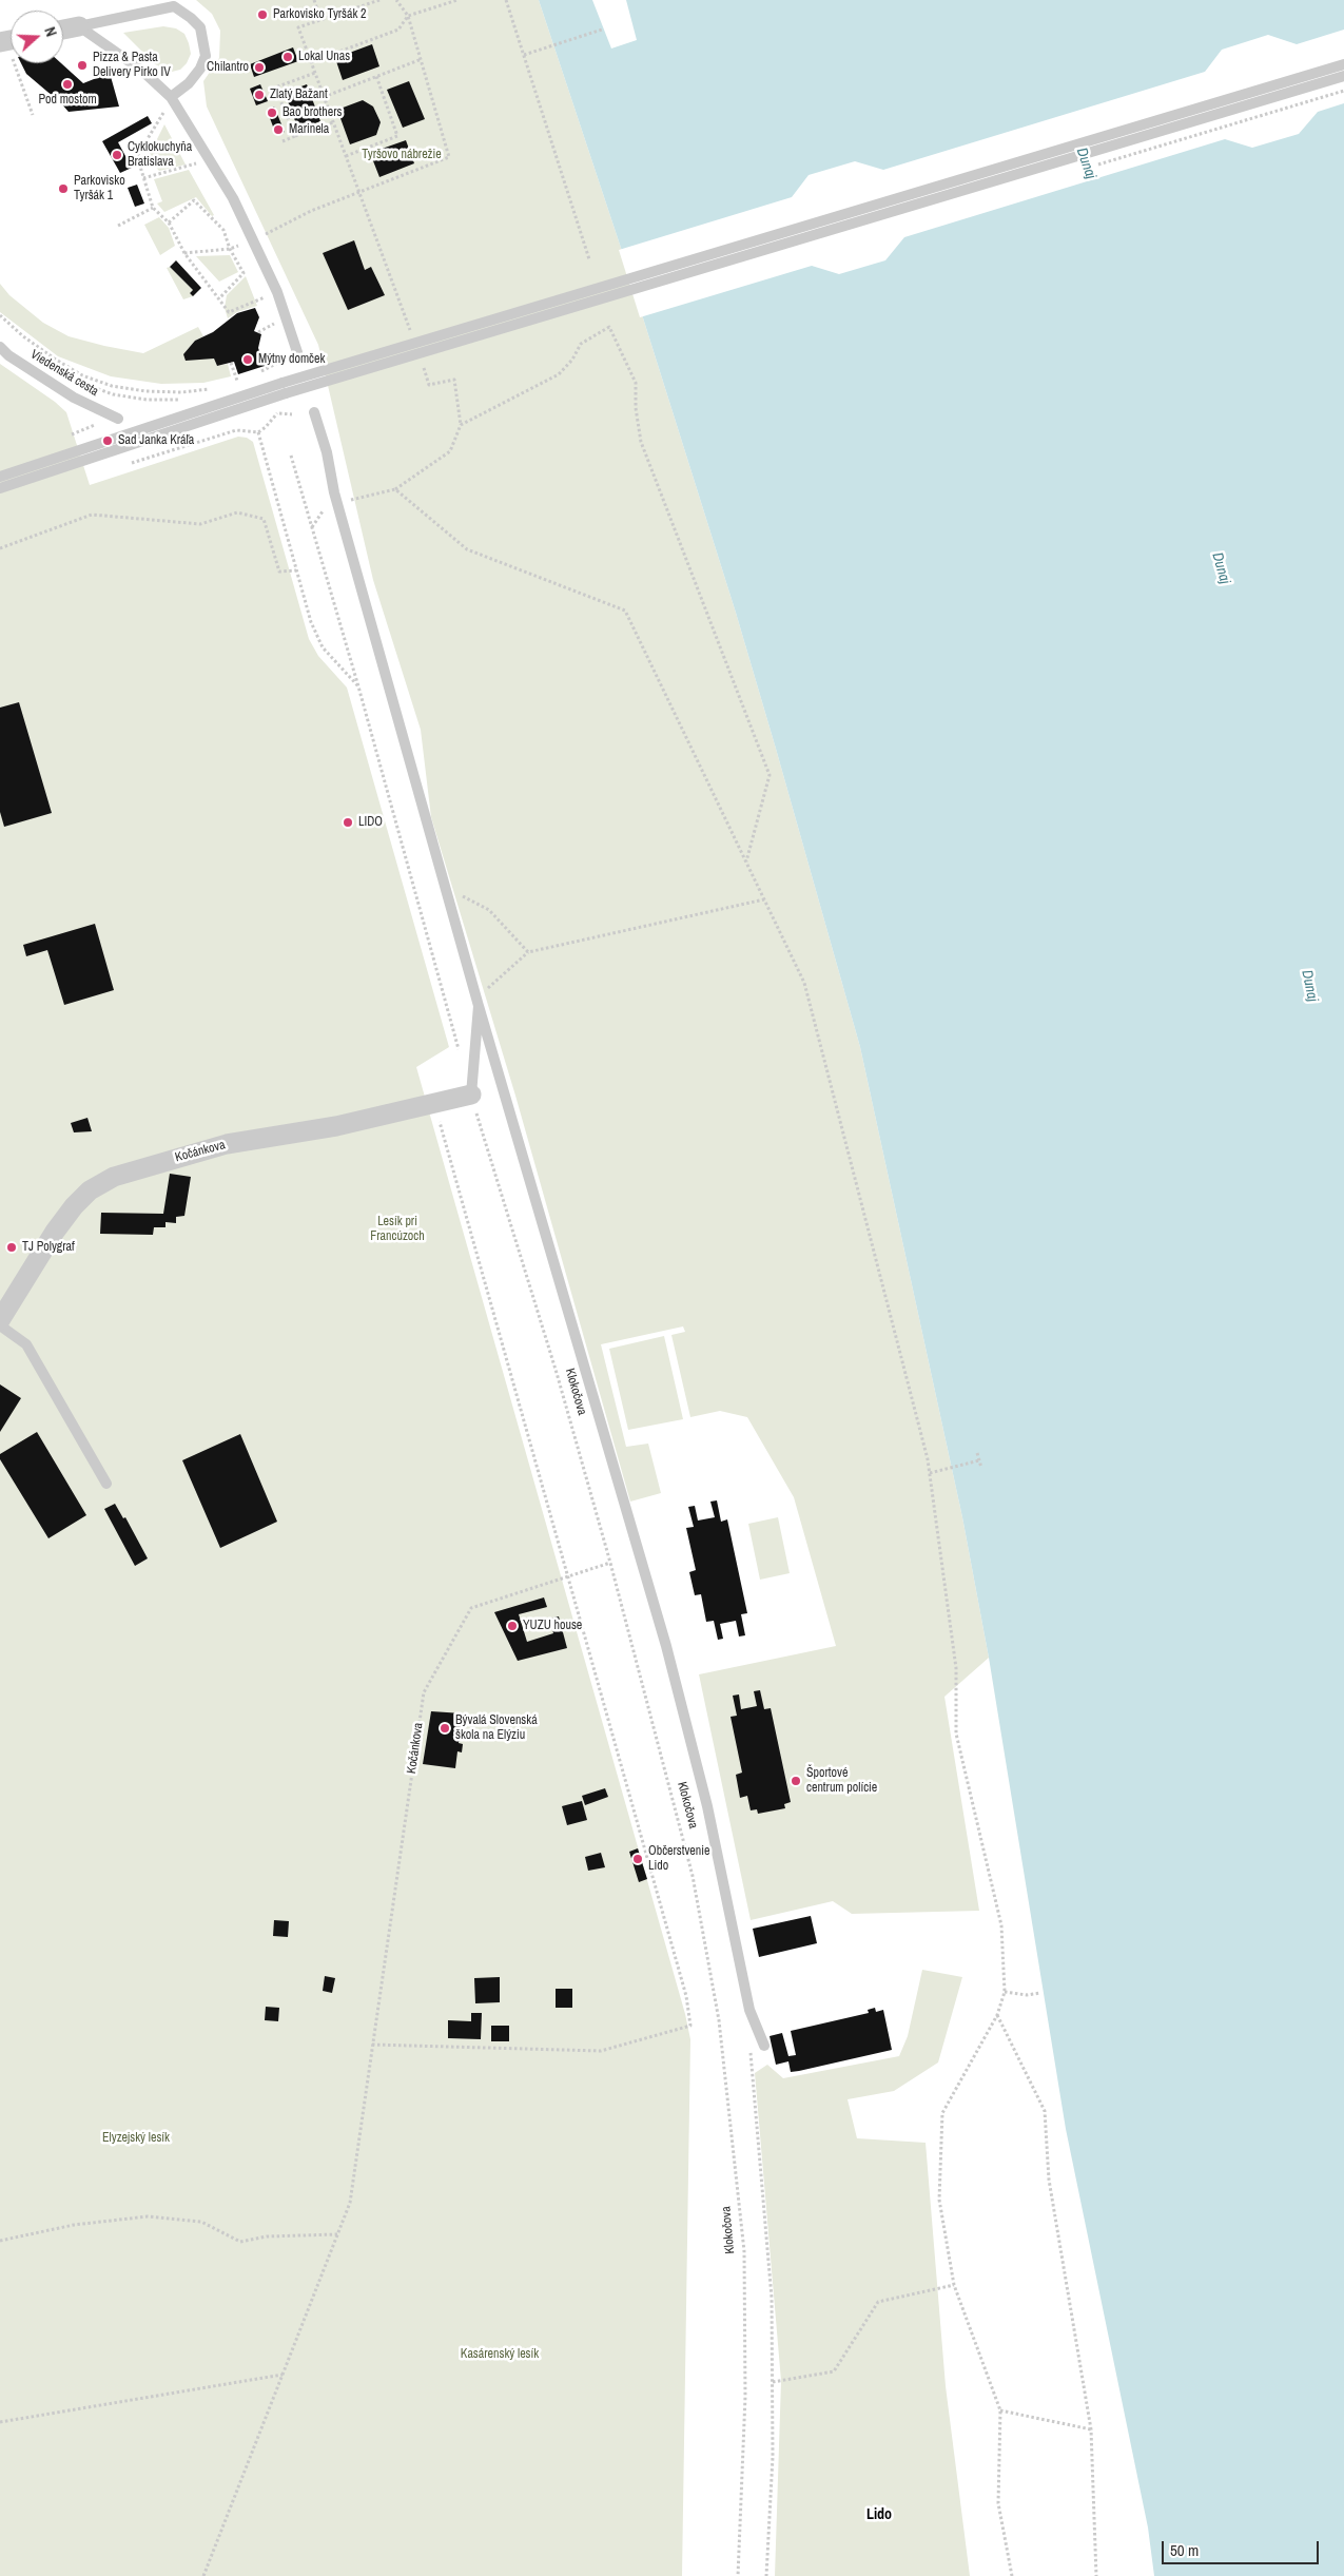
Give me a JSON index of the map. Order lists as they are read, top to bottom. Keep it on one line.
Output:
{"streets":{"street":["Kočánkova"],"lane":["Viedenská cesta","Klokočova"]},"crossings":[["Kočánkova","Klokočova"]],"districts":["Lido"],"water":["Dunaj"],"parks":["Tyršovo nábrežie","Lesík pri Francúzoch","Elyzejský lesík","Kasárenský lesík"],"places":["Parkovisko Tyršák 2","Lokal Unas","Pizza & Pasta Delivery Pirko IV","Chilantro","Pod mostom","Zlatý Bažant","Bao brothers","Marinela","Cyklokuchyňa Bratislava","Parkovisko Tyršák 1","Mýtny domček","Sad Janka Kráľa","LIDO","TJ Polygraf","YUZU house","Bývalá Slovenská škola na Elýziu","Športové centrum polície","Občerstvenie Lido"],"scale_bar":"50 m","north":"right"}
